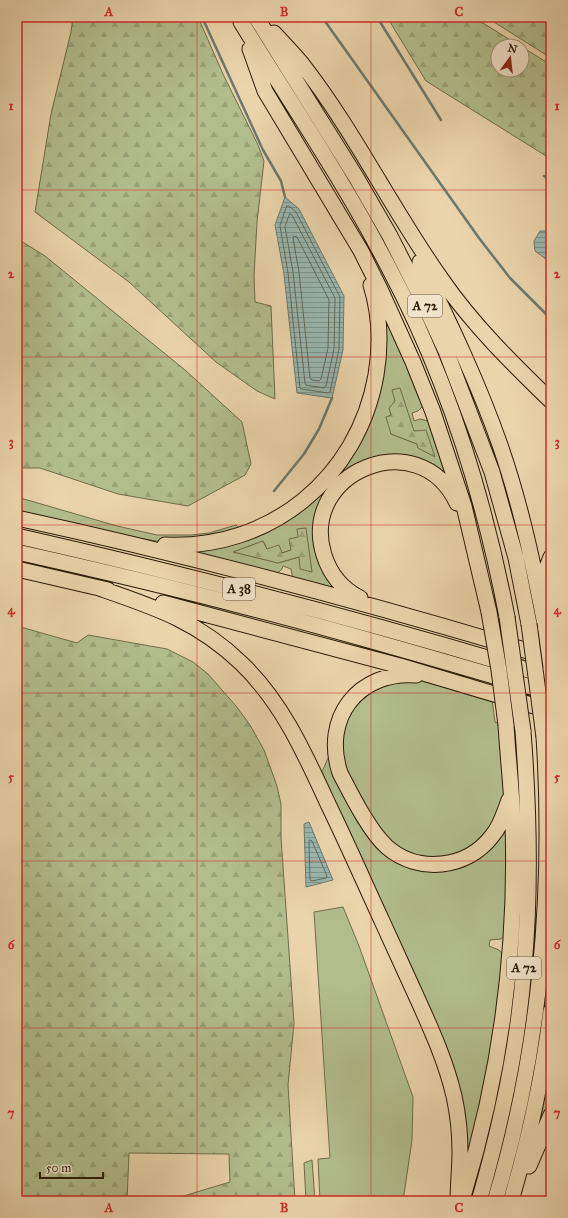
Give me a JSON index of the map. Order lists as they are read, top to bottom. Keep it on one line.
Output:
{"streets":{"highway":["A 72","A 38"]},"scale_bar":"50 m","north":"top","grid":{"columns":["A","B","C"],"rows":["1","2","3","4","5","6","7"]}}
